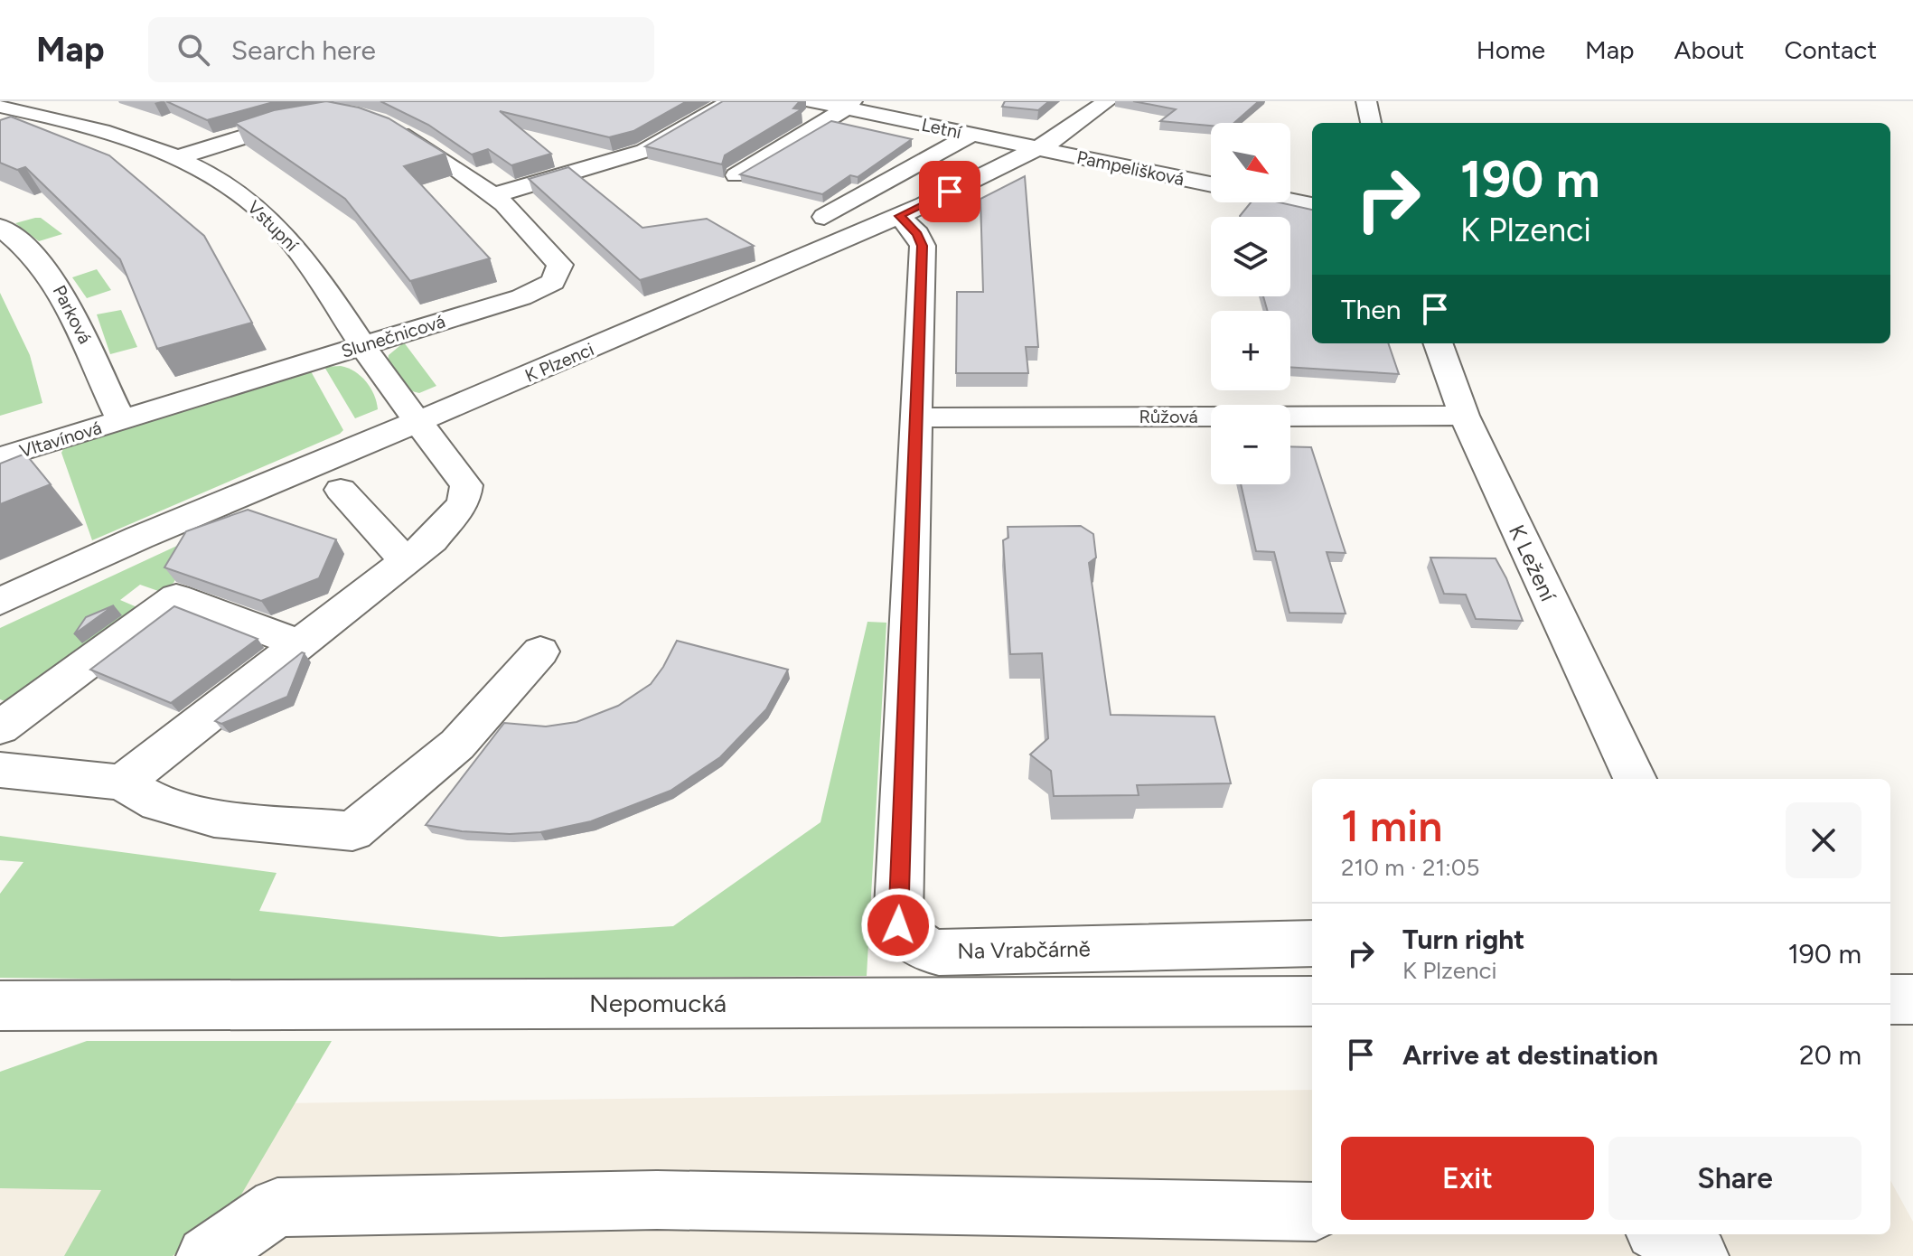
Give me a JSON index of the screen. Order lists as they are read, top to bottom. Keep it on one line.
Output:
{"streets":{"street":["Letní","Pampelišková","Vstupní","Parková","Slunečnicová","K Plzenci","Růžová","Vltavínová","K Ležení","Na Vrabčárně","Nepomucká"]},"crossings":[["Letní","Pampelišková"],["Letní","K Plzenci"],["Pampelišková","K Plzenci"],["Vstupní","Slunečnicová"],["Vstupní","K Plzenci"],["Parková","Slunečnicová"],["Parková","Vltavínová"],["Slunečnicová","Vltavínová"],["K Plzenci","Na Vrabčárně"],["Růžová","K Ležení"],["Růžová","Na Vrabčárně"]],"north":"bottom right","page":{"header":"Map","search":"Search here","nav":["Home","Map","About","Contact"],"map_buttons":["+","−"],"turn":["190 m","K Plzenci"],"then":"Then","heading":["1 min","210 m · 21:05"],"list":[{"name":"Turn right","note":"K Plzenci","value":"190 m"},{"name":"Arrive at destination","value":"20 m"}],"buttons":["Exit","Share"]}}
